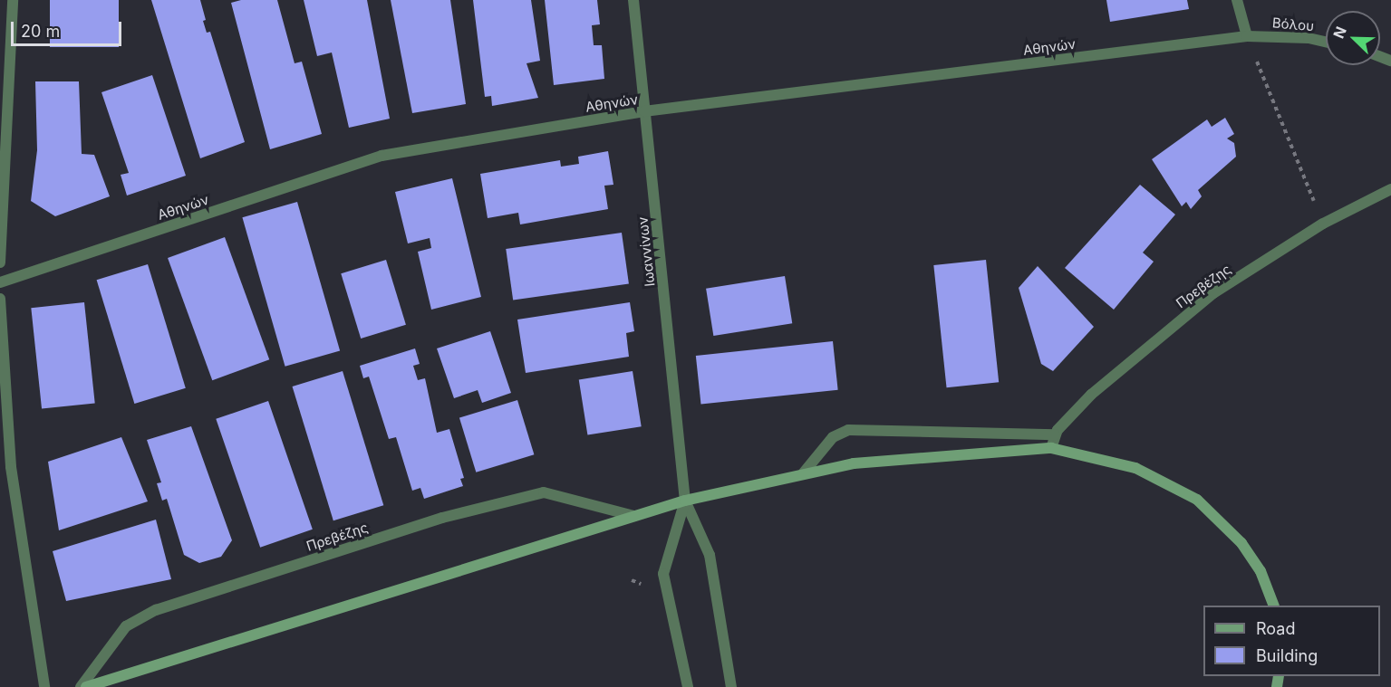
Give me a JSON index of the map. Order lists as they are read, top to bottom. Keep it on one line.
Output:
{"streets":{"street":["Βόλου","Αθηνών","Ιωαννίνων","Πρεβέζης"]},"crossings":[["Βόλου","Αθηνών"],["Αθηνών","Ιωαννίνων"]],"legend":["Road","Building"],"scale_bar":"20 m","north":"top left"}
